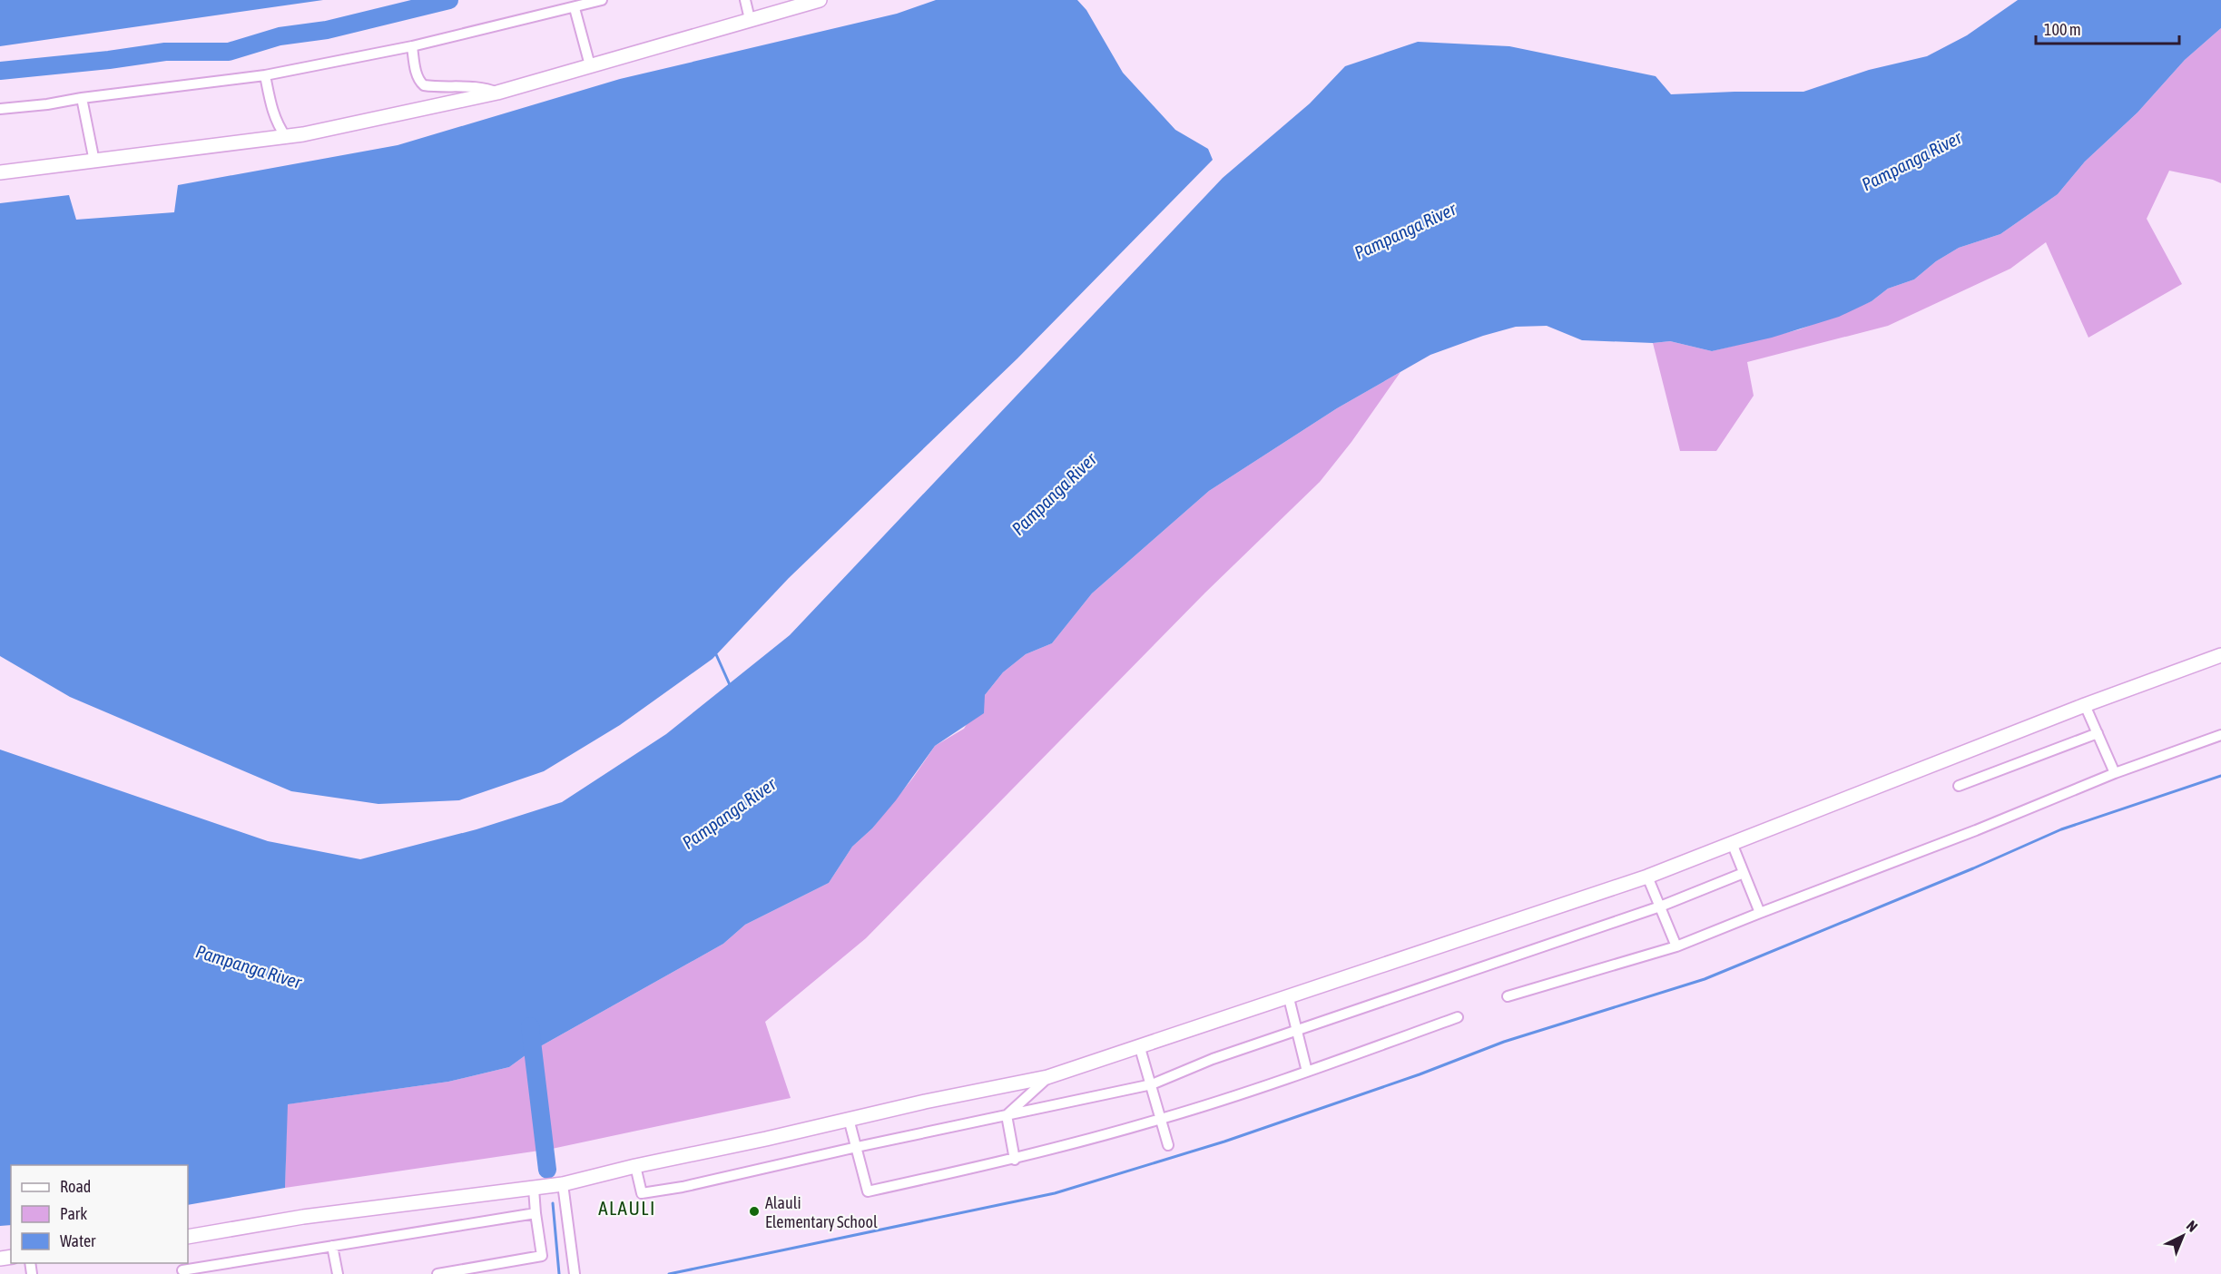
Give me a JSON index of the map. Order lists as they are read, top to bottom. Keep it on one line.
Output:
{"districts":["ALAULI"],"water":["Pampanga River"],"places":["Alauli Elementary School"],"legend":["Road","Park","Water"],"scale_bar":"100 m","north":"top right"}
